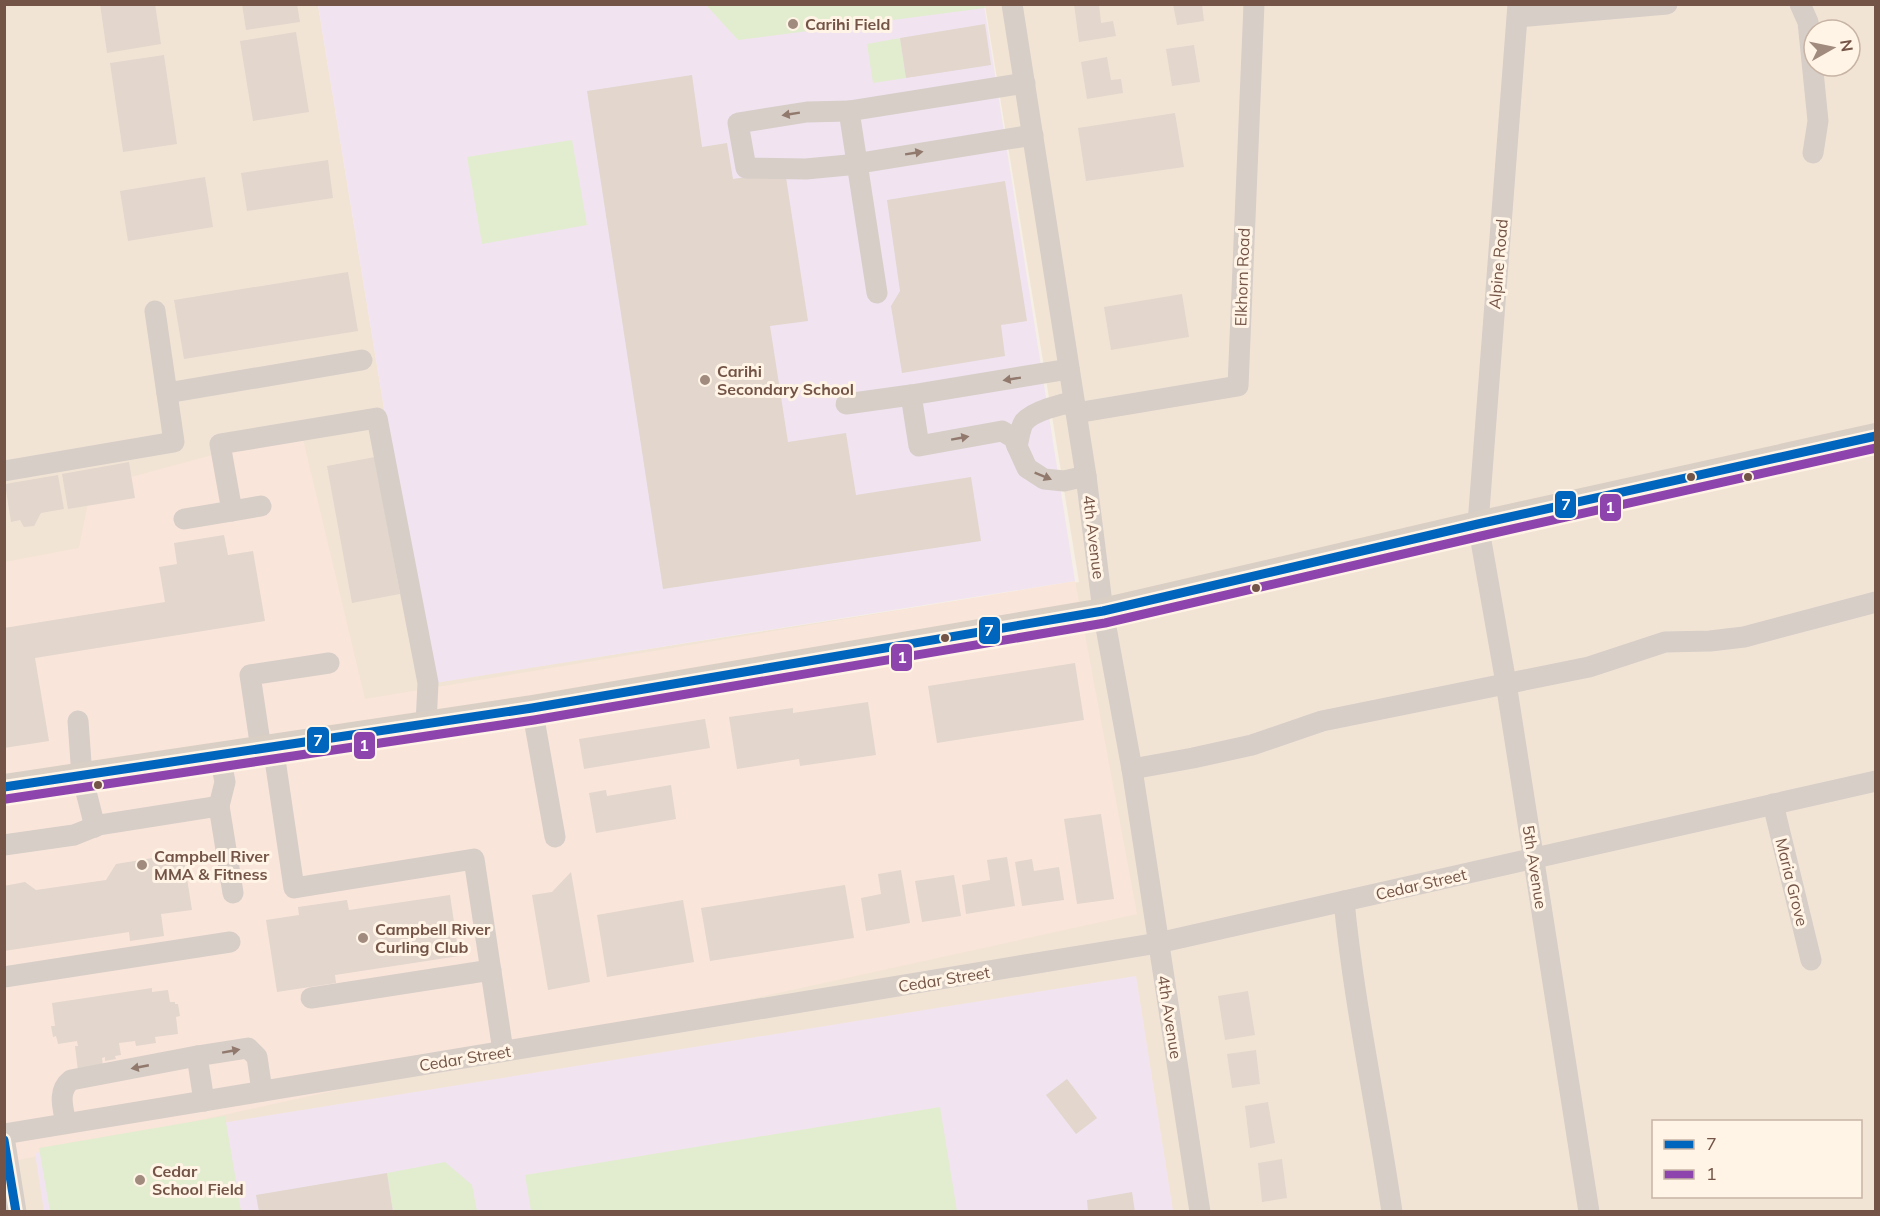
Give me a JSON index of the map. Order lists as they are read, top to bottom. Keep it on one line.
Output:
{"streets":{"street":["Alpine Road","Elkhorn Road","4th Avenue","5th Avenue","Maria Grove","Cedar Street"]},"crossings":[["Alpine Road","5th Avenue"],["Elkhorn Road","4th Avenue"],["4th Avenue","Cedar Street"],["5th Avenue","Cedar Street"],["Maria Grove","Cedar Street"]],"places":["Carihi Field","Carihi Secondary School","Campbell River MMA & Fitness","Campbell River Curling Club","Cedar School Field"],"lines":["transit line 7","transit line 1"],"legend":["7","1"],"north":"right"}
